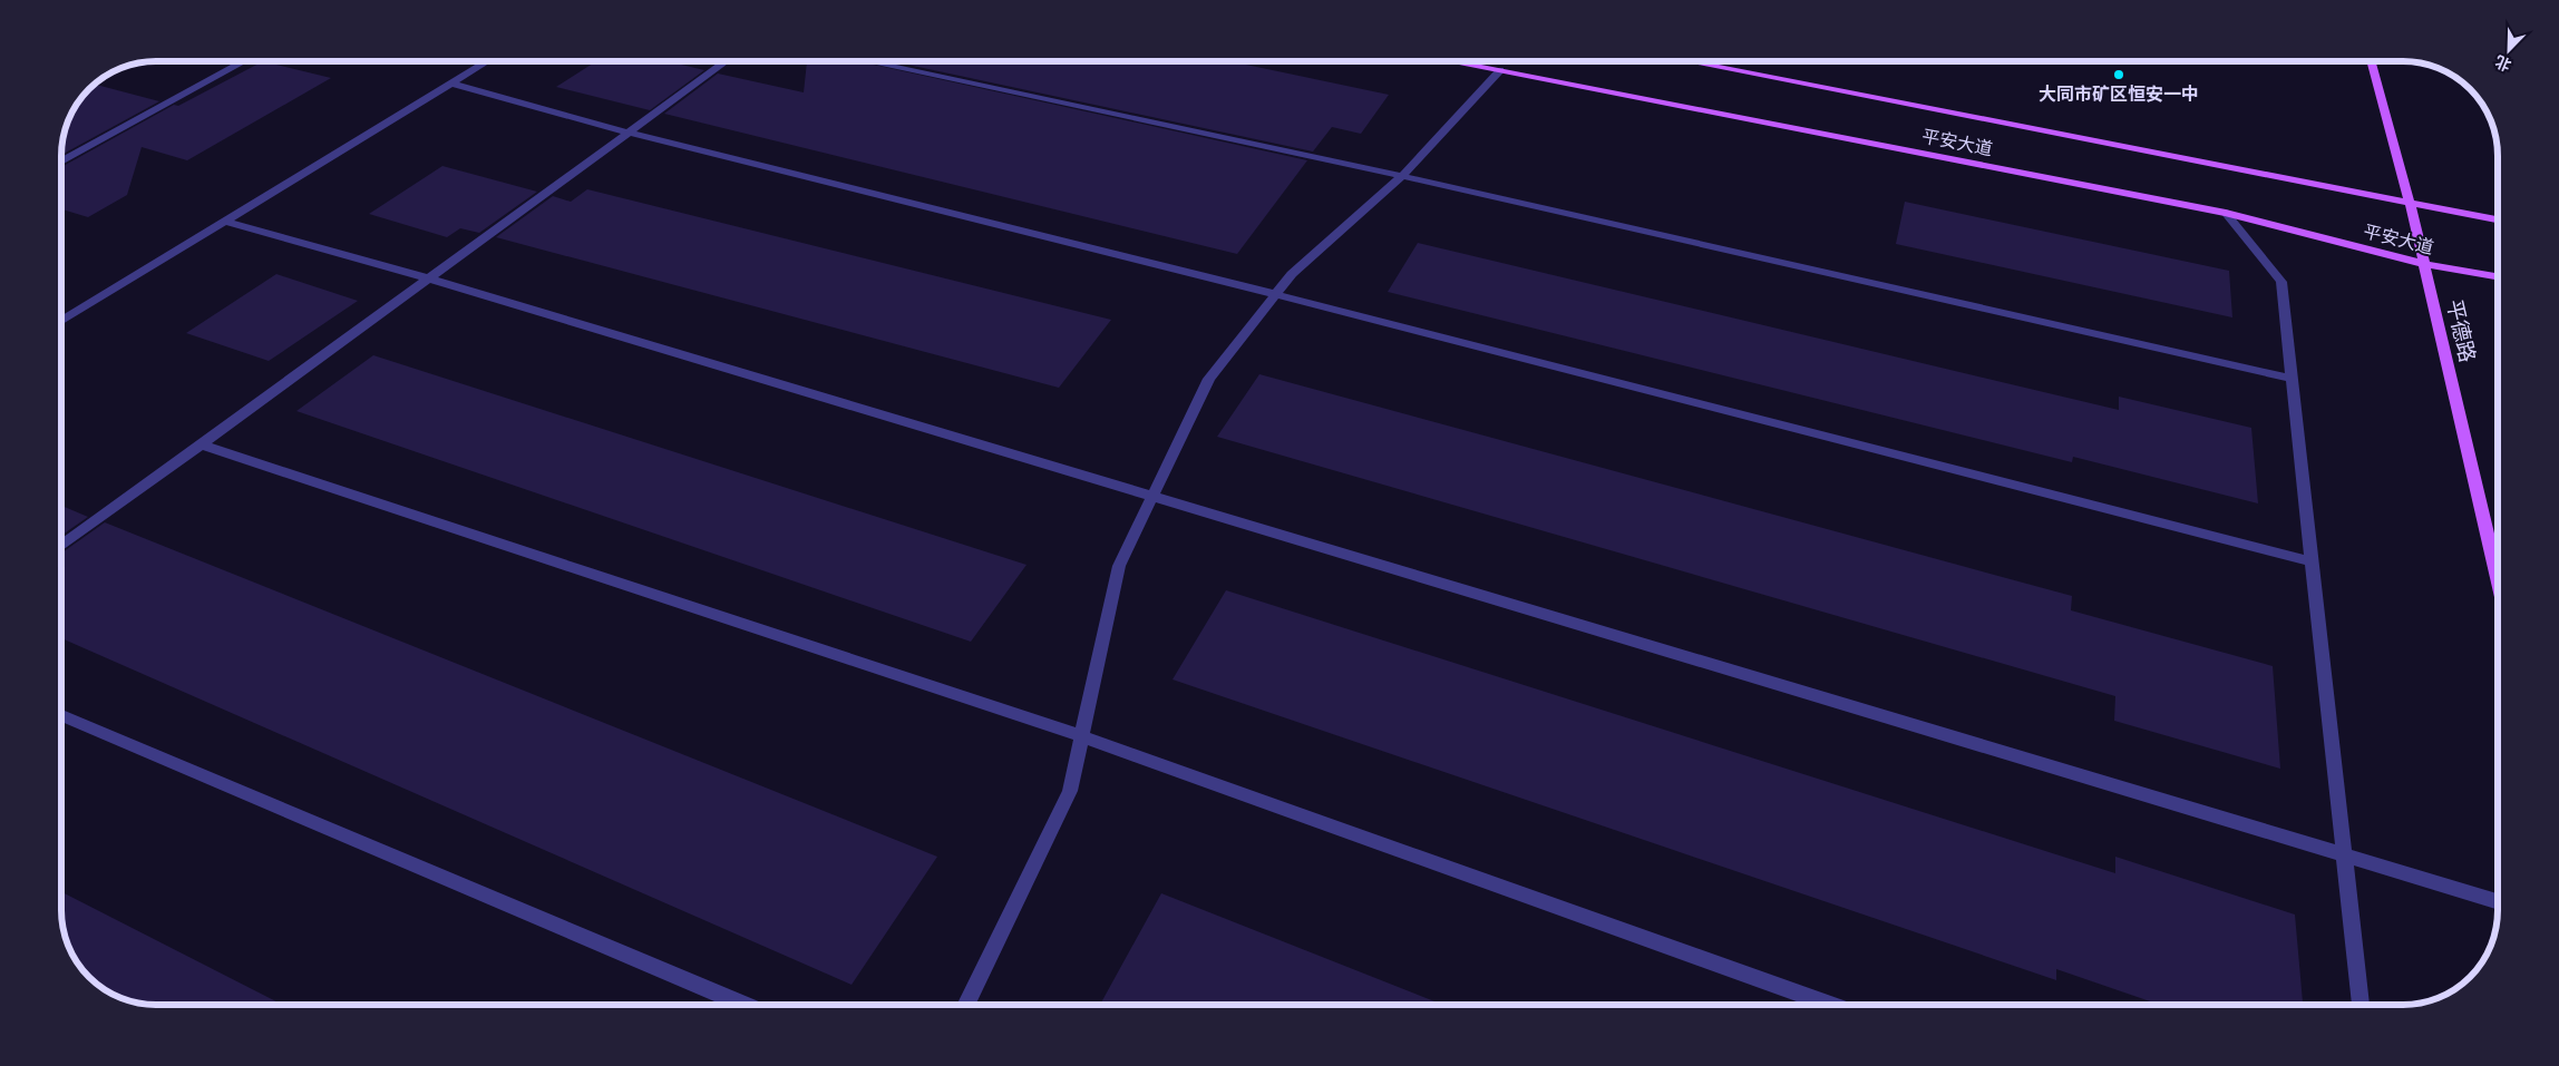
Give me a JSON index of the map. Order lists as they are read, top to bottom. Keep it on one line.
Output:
{"streets":{"main road":["平安大道","平德路"]},"crossings":[["平安大道","平德路"]],"places":["大同市矿区恒安一中"],"north":"bottom left"}
